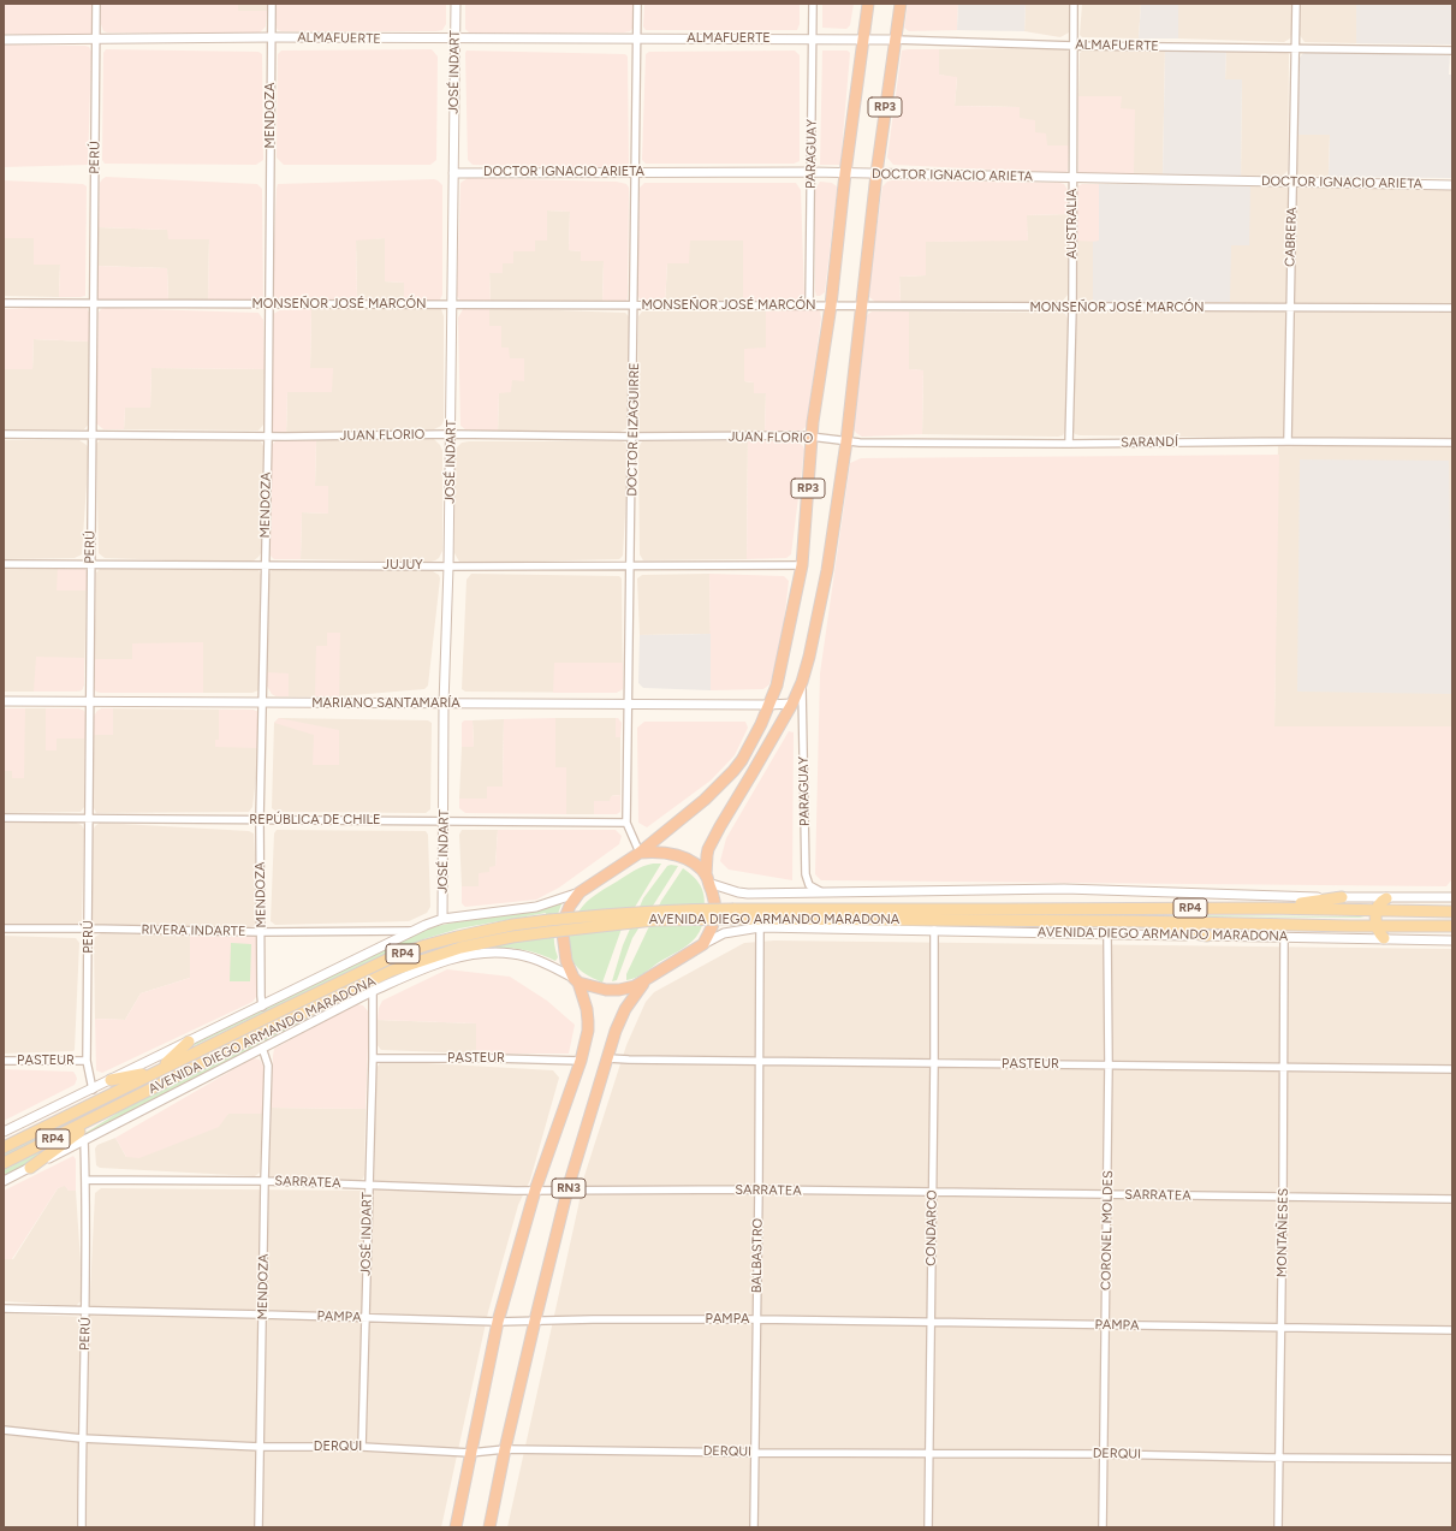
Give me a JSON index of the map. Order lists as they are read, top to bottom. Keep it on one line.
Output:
{"streets":{"highway":["RP3","RN3"],"main road":["RP4","AVENIDA DIEGO ARMANDO MARADONA"],"street":["ALMAFUERTE","JOSÉ INDART","MENDOZA","PARAGUAY","PERÚ","DOCTOR IGNACIO ARIETA","AUSTRALIA","CABRERA","MONSEÑOR JOSÉ MARCÓN","DOCTOR EIZAGUIRRE","JUAN FLORIO","SARANDÍ","JUJUY","MARIANO SANTAMARÍA","REPÚBLICA DE CHILE","RIVERA INDARTE","PASTEUR","SARRATEA","CONDARCO","CORONEL MOLDES","MONTAÑESES","BALBASTRO","PAMPA","DERQUI"]},"crossings":[["ALMAFUERTE","JOSÉ INDART"],["ALMAFUERTE","RP3"],["ALMAFUERTE","MENDOZA"],["ALMAFUERTE","PARAGUAY"],["ALMAFUERTE","PERÚ"],["ALMAFUERTE","AUSTRALIA"],["ALMAFUERTE","CABRERA"],["ALMAFUERTE","DOCTOR EIZAGUIRRE"],["JOSÉ INDART","DOCTOR IGNACIO ARIETA"],["JOSÉ INDART","MONSEÑOR JOSÉ MARCÓN"],["JOSÉ INDART","JUAN FLORIO"],["JOSÉ INDART","JUJUY"],["JOSÉ INDART","MARIANO SANTAMARÍA"],["JOSÉ INDART","REPÚBLICA DE CHILE"],["JOSÉ INDART","AVENIDA DIEGO ARMANDO MARADONA"],["JOSÉ INDART","PASTEUR"],["JOSÉ INDART","SARRATEA"],["JOSÉ INDART","PAMPA"],["JOSÉ INDART","DERQUI"],["RP3","PARAGUAY"],["RP3","DOCTOR IGNACIO ARIETA"],["RP3","MONSEÑOR JOSÉ MARCÓN"],["RP3","DOCTOR EIZAGUIRRE"],["RP3","JUAN FLORIO"],["RP3","SARANDÍ"],["RP3","JUJUY"],["RP3","MARIANO SANTAMARÍA"],["RP3","AVENIDA DIEGO ARMANDO MARADONA"],["RP3","RN3"],["MENDOZA","MONSEÑOR JOSÉ MARCÓN"],["MENDOZA","JUAN FLORIO"],["MENDOZA","JUJUY"],["MENDOZA","MARIANO SANTAMARÍA"],["MENDOZA","REPÚBLICA DE CHILE"],["MENDOZA","AVENIDA DIEGO ARMANDO MARADONA"],["MENDOZA","RIVERA INDARTE"],["MENDOZA","SARRATEA"],["MENDOZA","PAMPA"],["MENDOZA","DERQUI"],["PARAGUAY","DOCTOR IGNACIO ARIETA"],["PARAGUAY","MONSEÑOR JOSÉ MARCÓN"],["PARAGUAY","AVENIDA DIEGO ARMANDO MARADONA"],["PERÚ","MONSEÑOR JOSÉ MARCÓN"],["PERÚ","JUAN FLORIO"],["PERÚ","JUJUY"],["PERÚ","MARIANO SANTAMARÍA"],["PERÚ","REPÚBLICA DE CHILE"],["PERÚ","AVENIDA DIEGO ARMANDO MARADONA"],["PERÚ","RIVERA INDARTE"],["PERÚ","PASTEUR"],["PERÚ","SARRATEA"],["PERÚ","PAMPA"],["PERÚ","DERQUI"],["DOCTOR IGNACIO ARIETA","AUSTRALIA"],["DOCTOR IGNACIO ARIETA","CABRERA"],["DOCTOR IGNACIO ARIETA","DOCTOR EIZAGUIRRE"],["AUSTRALIA","MONSEÑOR JOSÉ MARCÓN"],["AUSTRALIA","SARANDÍ"],["CABRERA","MONSEÑOR JOSÉ MARCÓN"],["CABRERA","SARANDÍ"],["MONSEÑOR JOSÉ MARCÓN","DOCTOR EIZAGUIRRE"],["DOCTOR EIZAGUIRRE","JUAN FLORIO"],["DOCTOR EIZAGUIRRE","JUJUY"],["DOCTOR EIZAGUIRRE","MARIANO SANTAMARÍA"],["DOCTOR EIZAGUIRRE","REPÚBLICA DE CHILE"],["DOCTOR EIZAGUIRRE","AVENIDA DIEGO ARMANDO MARADONA"],["DOCTOR EIZAGUIRRE","RN3"],["JUAN FLORIO","SARANDÍ"],["AVENIDA DIEGO ARMANDO MARADONA","RIVERA INDARTE"],["AVENIDA DIEGO ARMANDO MARADONA","RN3"],["AVENIDA DIEGO ARMANDO MARADONA","CONDARCO"],["AVENIDA DIEGO ARMANDO MARADONA","CORONEL MOLDES"],["AVENIDA DIEGO ARMANDO MARADONA","MONTAÑESES"],["AVENIDA DIEGO ARMANDO MARADONA","BALBASTRO"],["PASTEUR","RN3"],["PASTEUR","CONDARCO"],["PASTEUR","CORONEL MOLDES"],["PASTEUR","MONTAÑESES"],["PASTEUR","BALBASTRO"],["SARRATEA","RN3"],["SARRATEA","CONDARCO"],["SARRATEA","CORONEL MOLDES"],["SARRATEA","MONTAÑESES"],["SARRATEA","BALBASTRO"],["RN3","PAMPA"],["RN3","DERQUI"],["CONDARCO","PAMPA"],["CONDARCO","DERQUI"],["CORONEL MOLDES","PAMPA"],["CORONEL MOLDES","DERQUI"],["MONTAÑESES","PAMPA"],["MONTAÑESES","DERQUI"],["BALBASTRO","PAMPA"],["BALBASTRO","DERQUI"]]}
